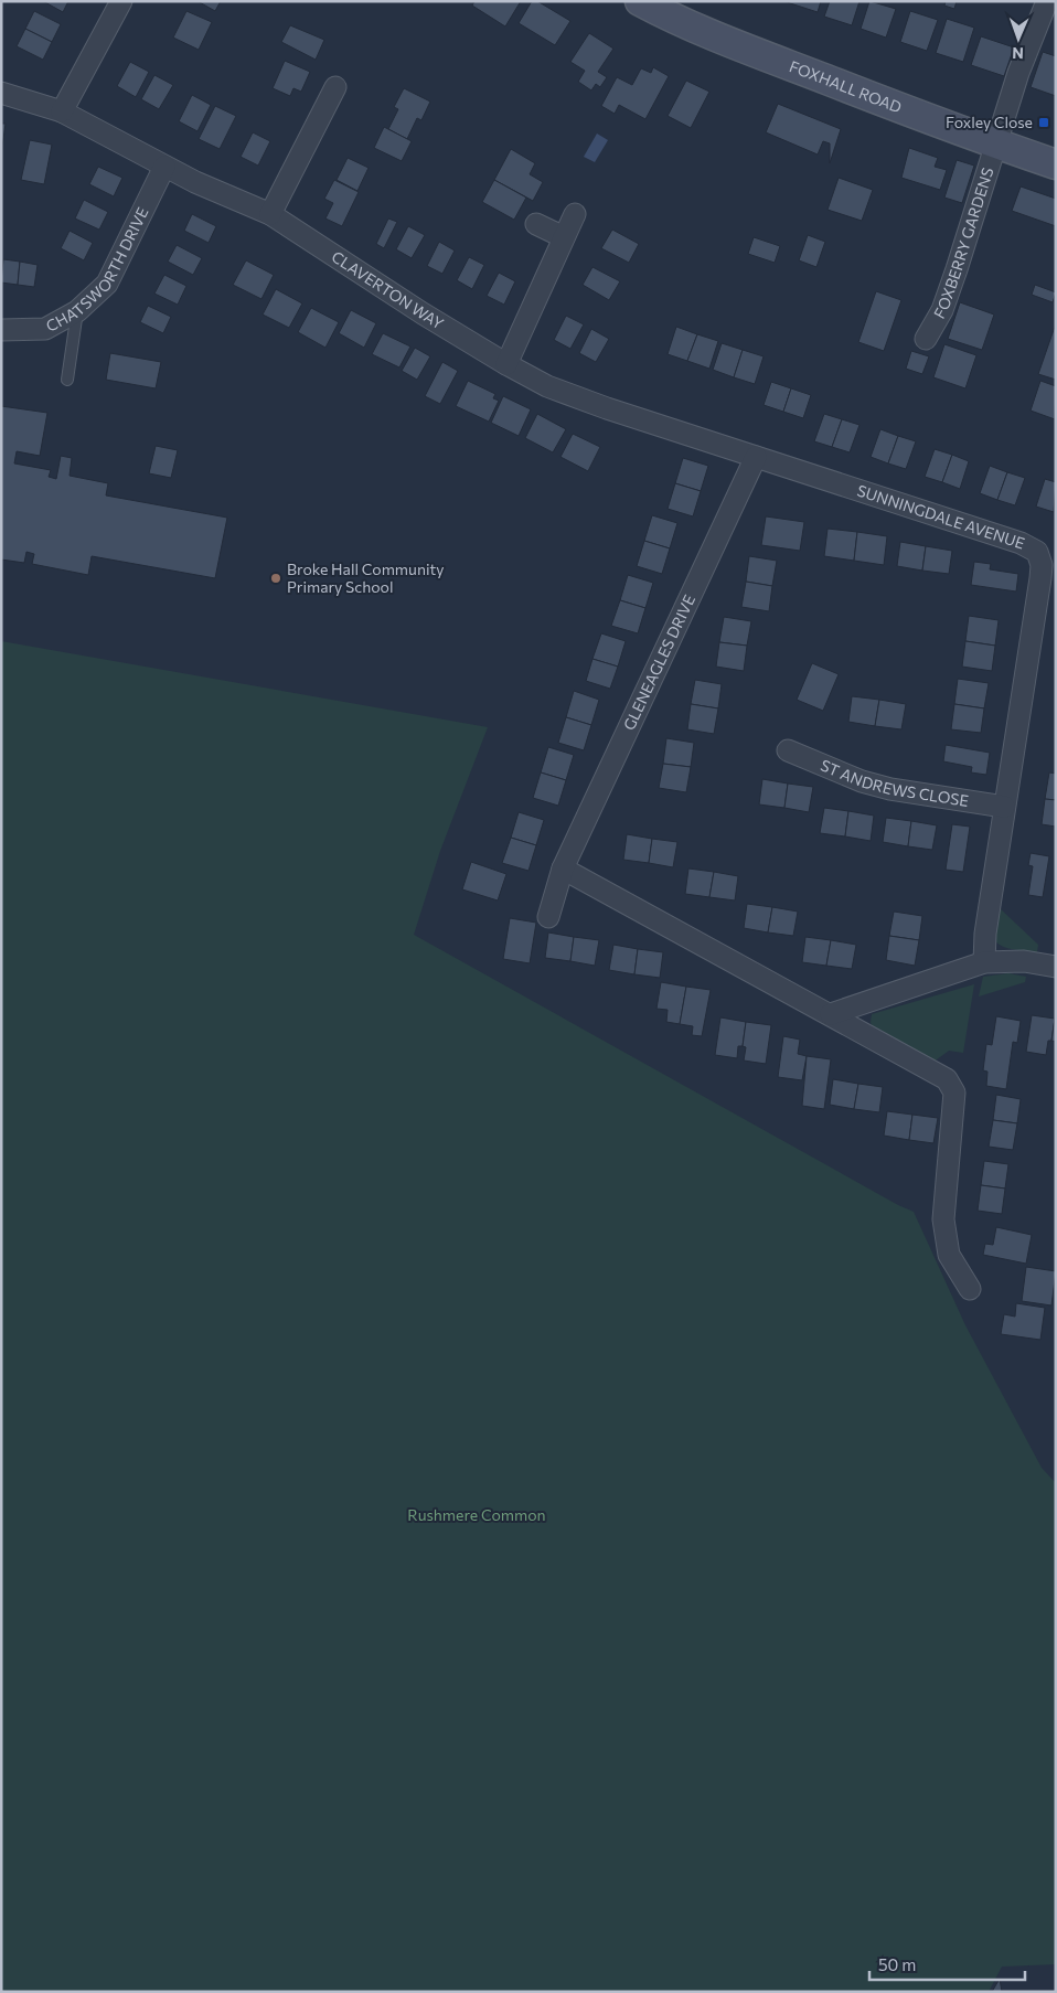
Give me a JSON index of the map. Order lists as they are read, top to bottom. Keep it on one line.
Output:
{"streets":{"street":["FOXHALL ROAD","FOXBERRY GARDENS","CHATSWORTH DRIVE","CLAVERTON WAY","SUNNINGDALE AVENUE","GLENEAGLES DRIVE","ST ANDREWS CLOSE"]},"crossings":[["FOXHALL ROAD","FOXBERRY GARDENS"],["CHATSWORTH DRIVE","CLAVERTON WAY"],["CLAVERTON WAY","SUNNINGDALE AVENUE"],["SUNNINGDALE AVENUE","GLENEAGLES DRIVE"],["SUNNINGDALE AVENUE","ST ANDREWS CLOSE"]],"parks":["Rushmere Common"],"places":{"transit":["Foxley Close"],"other":["Broke Hall Community Primary School"]},"scale_bar":"50 m","north":"bottom"}
